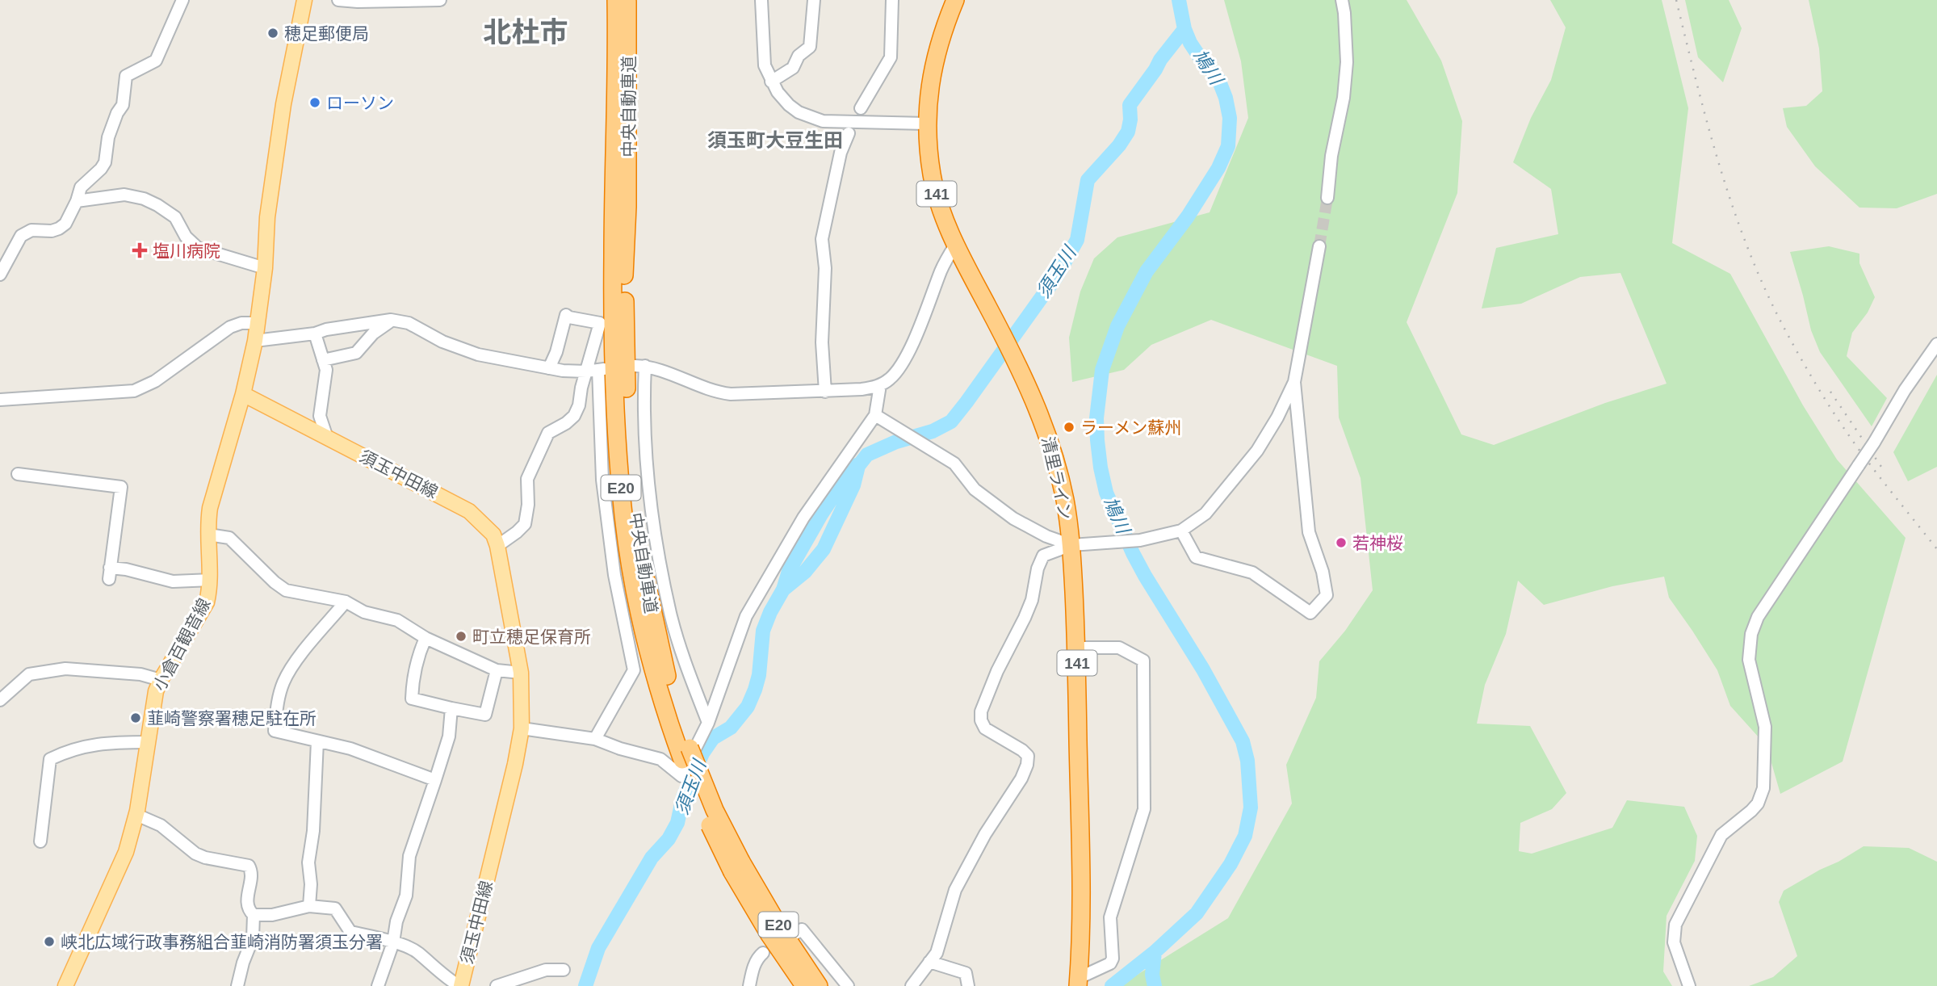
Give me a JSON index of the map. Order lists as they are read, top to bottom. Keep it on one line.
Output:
{"streets":{"highway":["中央自動車道","141","清里ライン","E20"],"main road":["須玉中田線","小倉百観音線"]},"crossings":[["須玉中田線","小倉百観音線"]],"districts":["北杜市","須玉町大豆生田"],"water":["鳩川","須玉川"],"places":{"other":["穂足郵便局","ローソン","ラーメン蘇州","若神桜","町立穂足保育所","韮崎警察署穂足駐在所","峡北広域行政事務組合韮崎消防署須玉分署"],"health":["塩川病院"]}}
